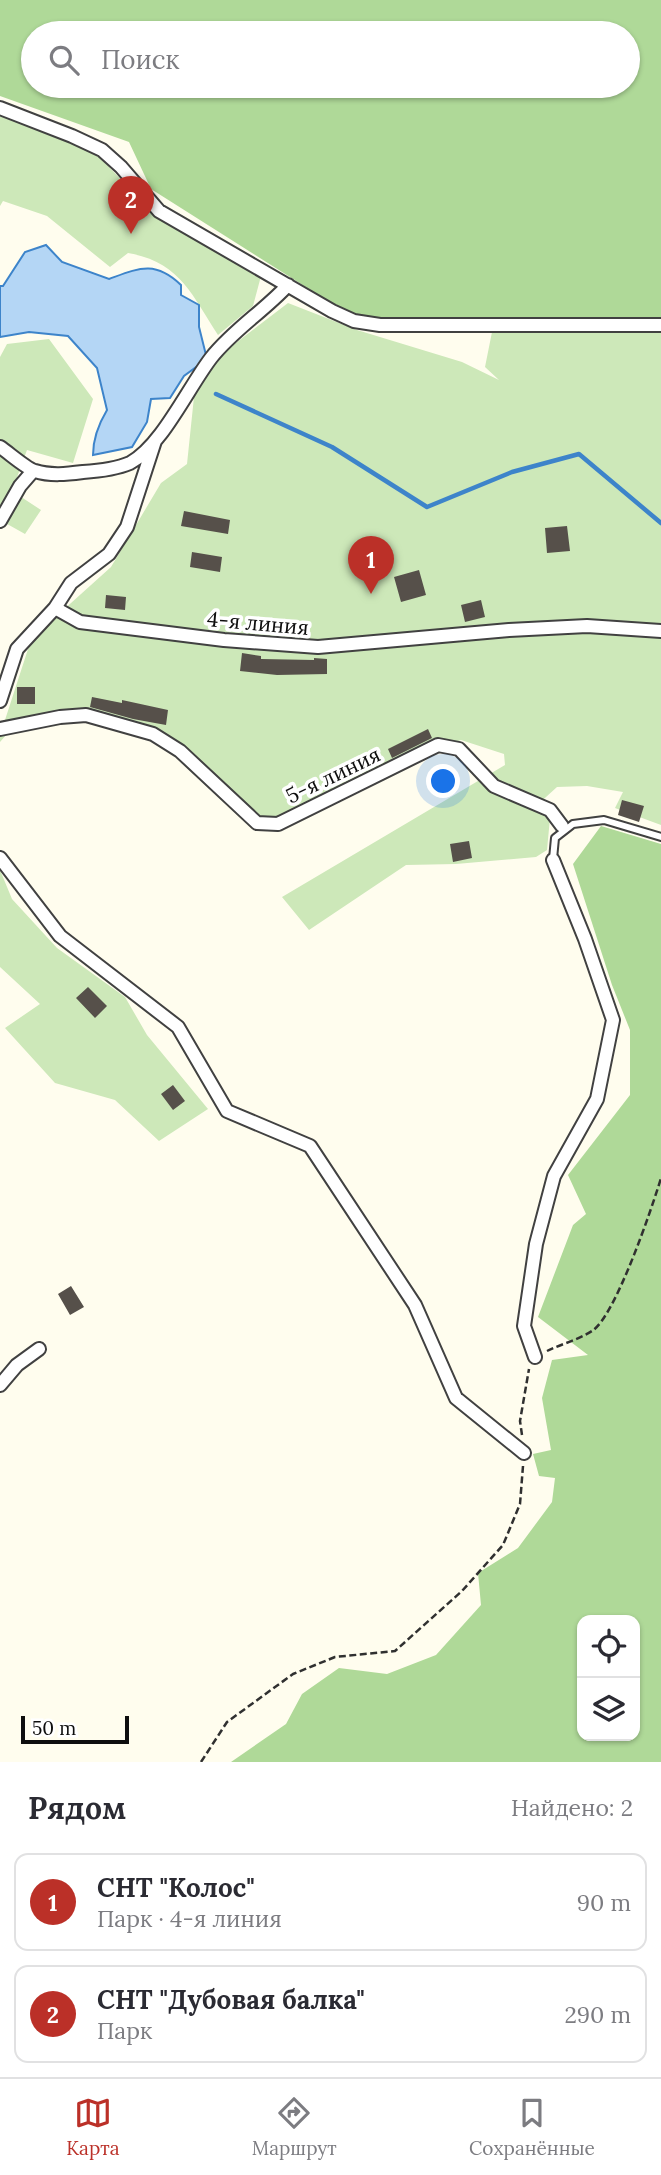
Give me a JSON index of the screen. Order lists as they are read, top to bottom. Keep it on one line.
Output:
{"streets":{"street":["4-я линия","5-я линия"]},"scale_bar":"50 m","page":{"search":"Поиск","pins":["2","1"],"scale":"50 m","heading":["Рядом","Найдено: 2"],"list":[{"mark":"1","name":"СНТ \"Колос\"","note":"Парк · 4-я линия","value":"90 m"},{"mark":"2","name":"СНТ \"Дубовая балка\"","note":"Парк","value":"290 m"}],"nav":["Карта","Маршрут","Сохранённые"]}}
